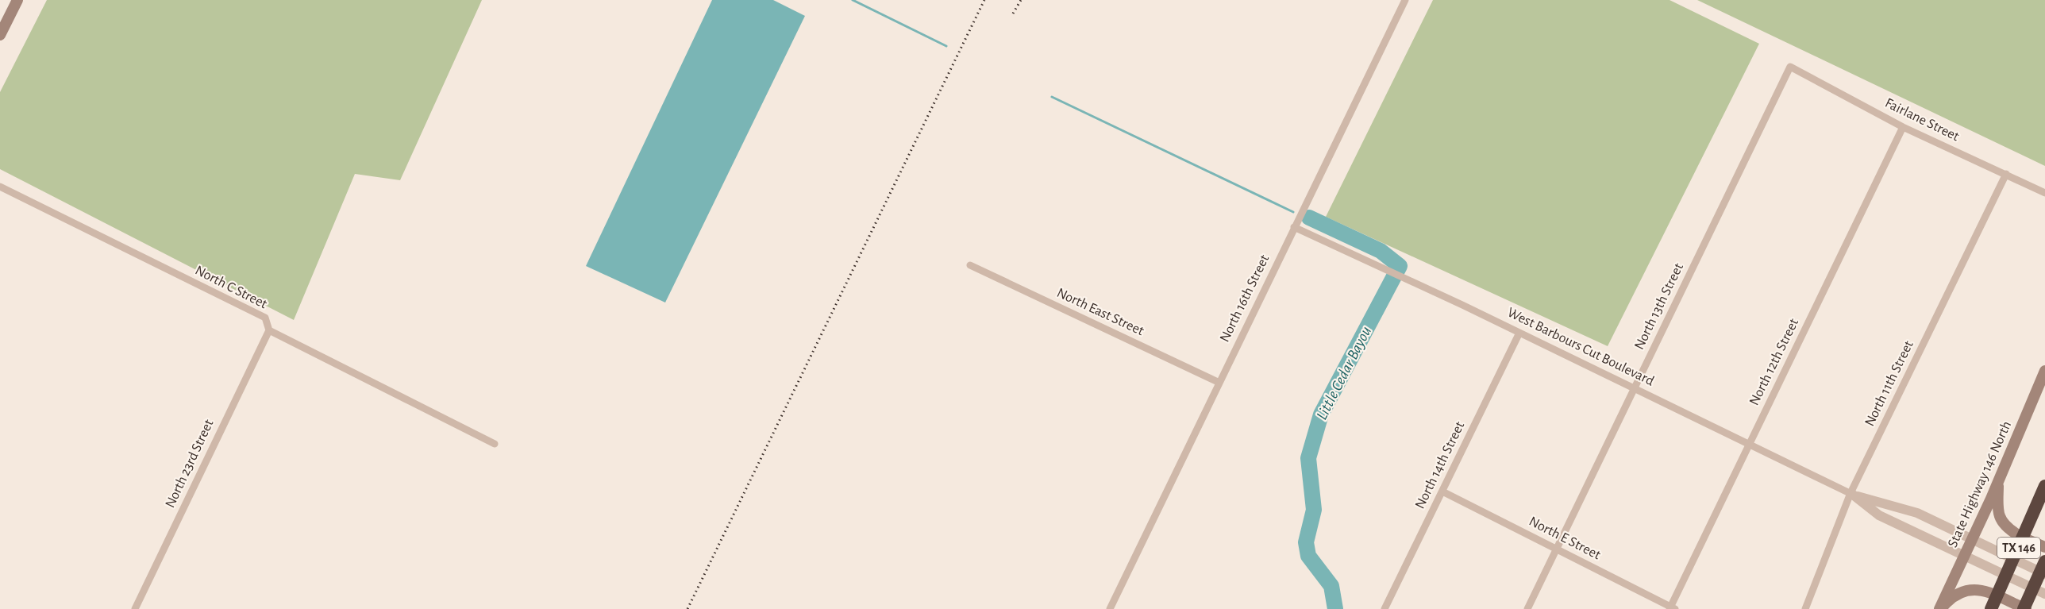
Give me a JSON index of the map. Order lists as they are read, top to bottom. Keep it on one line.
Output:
{"streets":{"highway":["TX 146"],"main road":["State Highway 146 North"],"street":["Fairlane Street","North C Street","North 16th Street","North 13th Street","North East Street","West Barbours Cut Boulevard","North 12th Street","North 11th Street","North 23rd Street","North 14th Street","North E Street"]},"crossings":[["Fairlane Street","North 13th Street"],["Fairlane Street","North 12th Street"],["Fairlane Street","North 11th Street"],["North C Street","North 23rd Street"],["North 16th Street","North East Street"],["North 16th Street","West Barbours Cut Boulevard"],["North 13th Street","West Barbours Cut Boulevard"],["North 13th Street","North E Street"],["West Barbours Cut Boulevard","North 12th Street"],["West Barbours Cut Boulevard","North 11th Street"],["West Barbours Cut Boulevard","North 14th Street"],["West Barbours Cut Boulevard","State Highway 146 North"],["North 12th Street","North E Street"],["North 14th Street","North E Street"]],"water":["Little Cedar Bayou"]}
